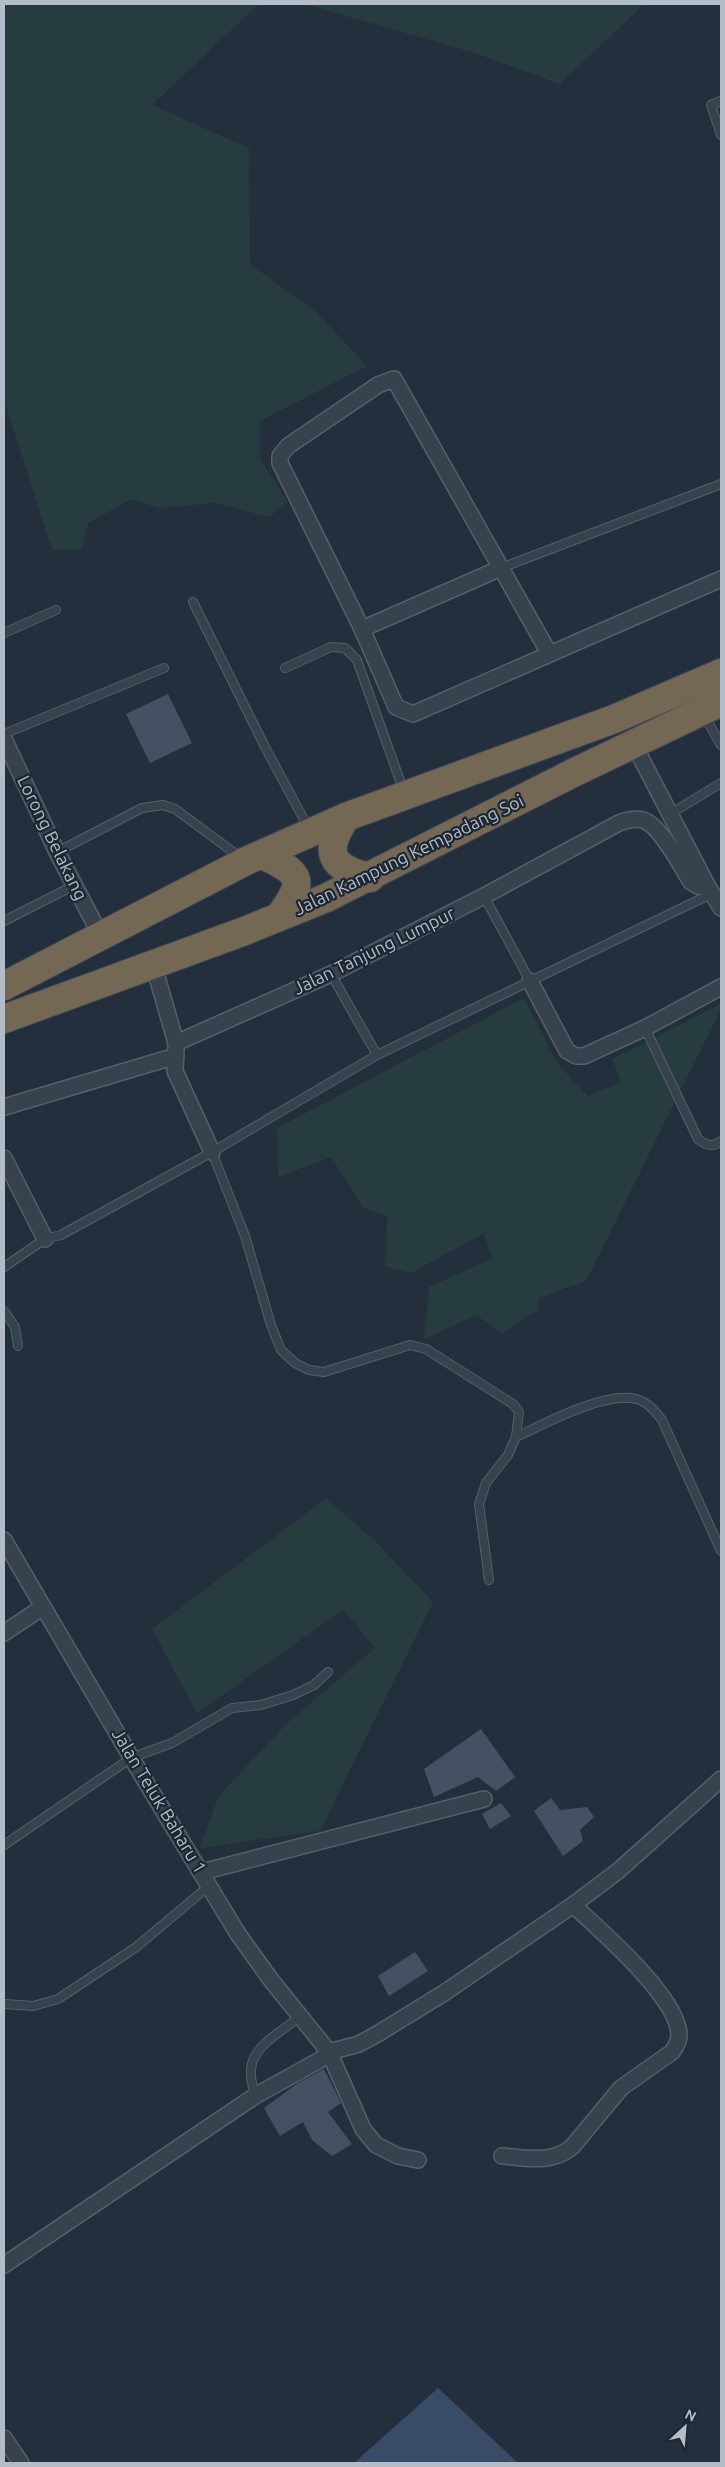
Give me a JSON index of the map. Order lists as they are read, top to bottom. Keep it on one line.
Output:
{"streets":{"highway":["Jalan Kampung Kempadang Soi"],"street":["Lorong Belakang","Jalan Tanjung Lumpur","Jalan Teluk Baharu 1"]},"north":"top right"}
